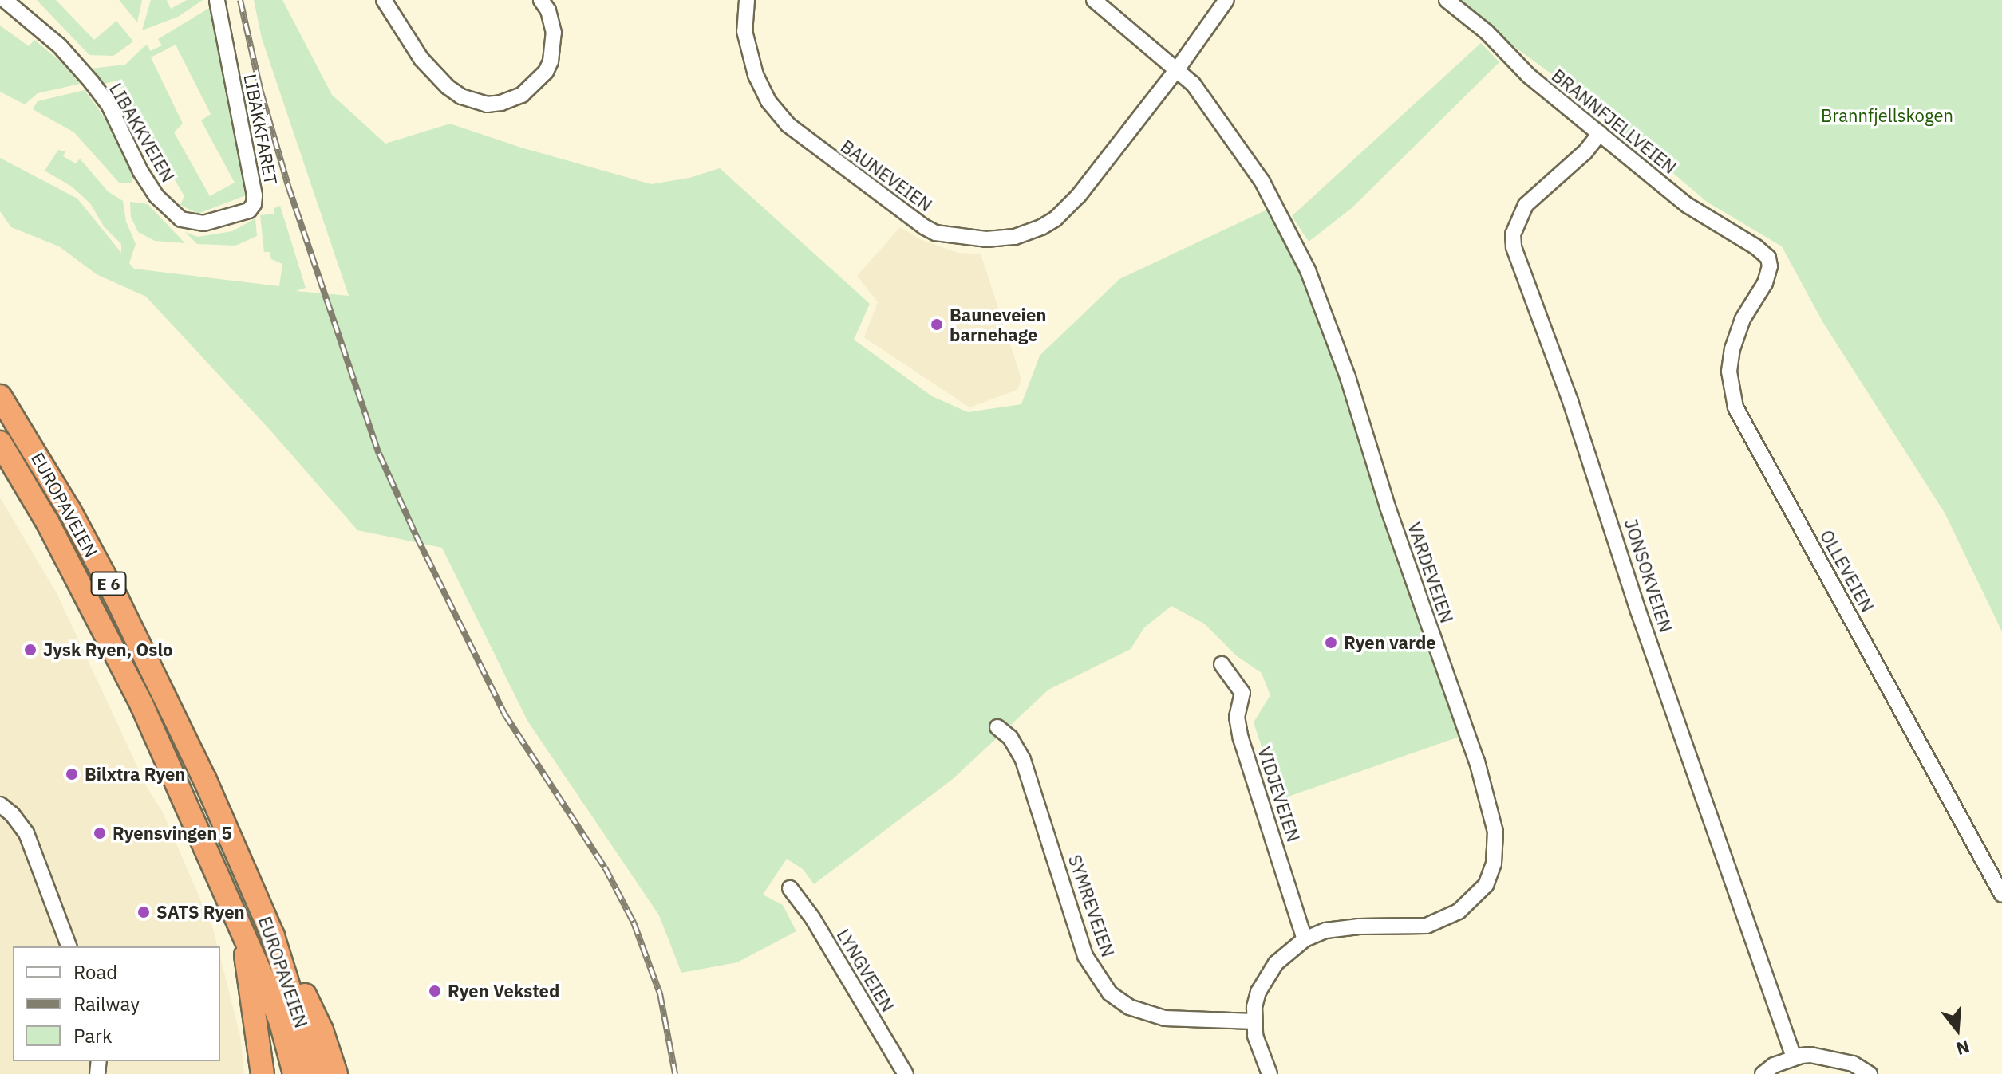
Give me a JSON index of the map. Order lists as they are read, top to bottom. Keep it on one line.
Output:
{"streets":{"highway":["EUROPAVEIEN","E 6"],"street":["BRANNFJELLVEIEN","LIBAKKFARET","LIBAKKVEIEN","BAUNEVEIEN","OLLEVEIEN","VARDEVEIEN","JONSOKVEIEN","VIDJEVEIEN","SYMREVEIEN","LYNGVEIEN"]},"crossings":[["BRANNFJELLVEIEN","OLLEVEIEN"],["BRANNFJELLVEIEN","JONSOKVEIEN"],["LIBAKKFARET","LIBAKKVEIEN"],["BAUNEVEIEN","VARDEVEIEN"],["EUROPAVEIEN","E 6"],["VARDEVEIEN","VIDJEVEIEN"],["VARDEVEIEN","SYMREVEIEN"]],"parks":["Brannfjellskogen"],"places":["Bauneveien barnehage","Ryen varde","Jysk Ryen, Oslo","Bilxtra Ryen","Ryensvingen 5","SATS Ryen","Ryen Veksted"],"legend":["Road","Railway","Park"],"north":"bottom"}
